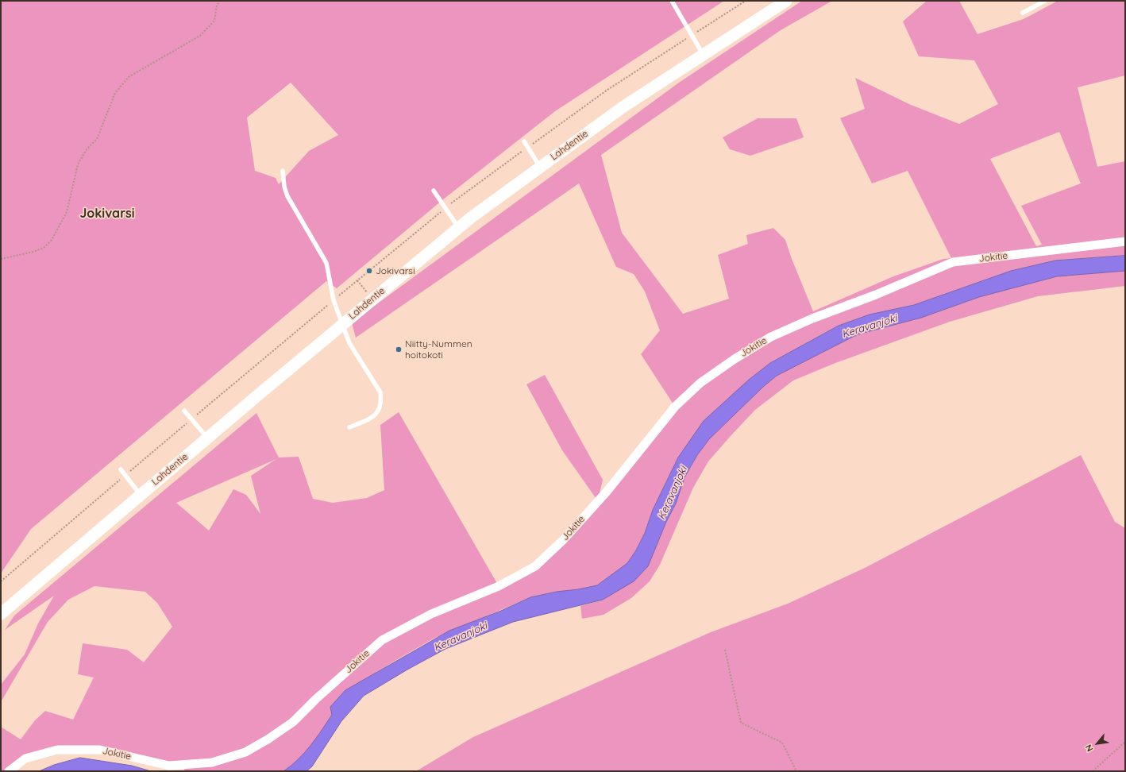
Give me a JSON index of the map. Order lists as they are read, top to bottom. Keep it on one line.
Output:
{"streets":{"main road":["Lahdentie"],"street":["Jokitie"]},"districts":["Jokivarsi"],"water":["Keravanjoki"],"places":["Jokivarsi","Niitty-Nummen hoitokoti"],"north":"bottom left"}
